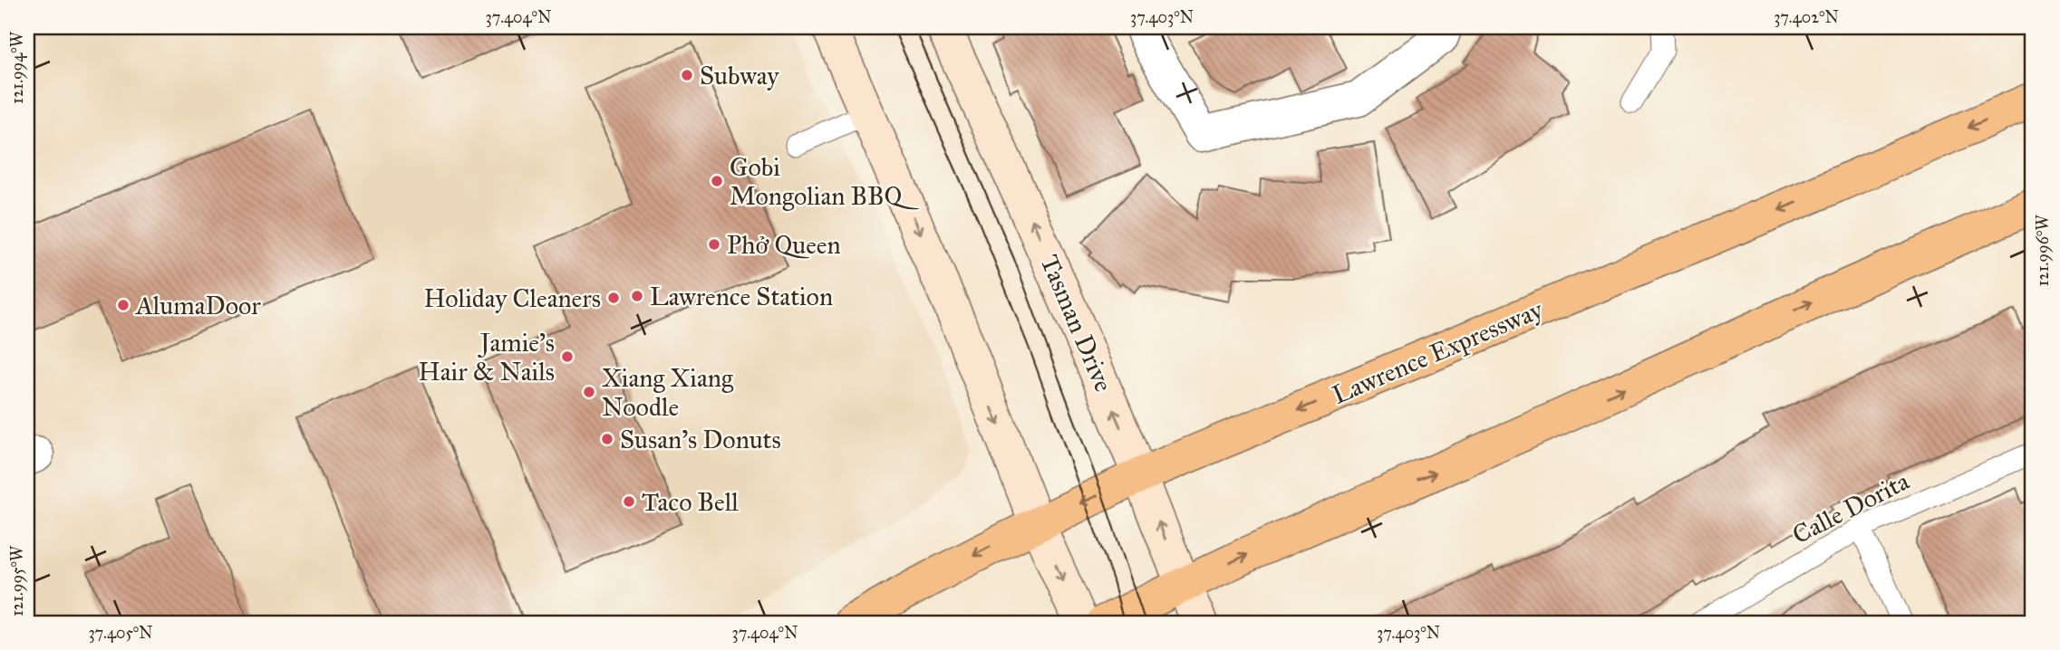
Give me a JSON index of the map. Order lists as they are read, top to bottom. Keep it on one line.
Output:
{"streets":{"highway":["Lawrence Expressway"],"main road":["Tasman Drive"],"lane":["Calle Dorita"]},"crossings":[["Tasman Drive","Lawrence Expressway"]],"places":["Subway","Gobi Mongolian BBQ","Phở Queen","Lawrence Station","Holiday Cleaners","AlumaDoor","Jamie's Hair & Nails","Xiang Xiang Noodle","Susan's Donuts","Taco Bell"],"coordinates":["37.404°N","37.403°N","37.402°N","121.994°W","121.996°W","121.995°W","37.405°N"]}
